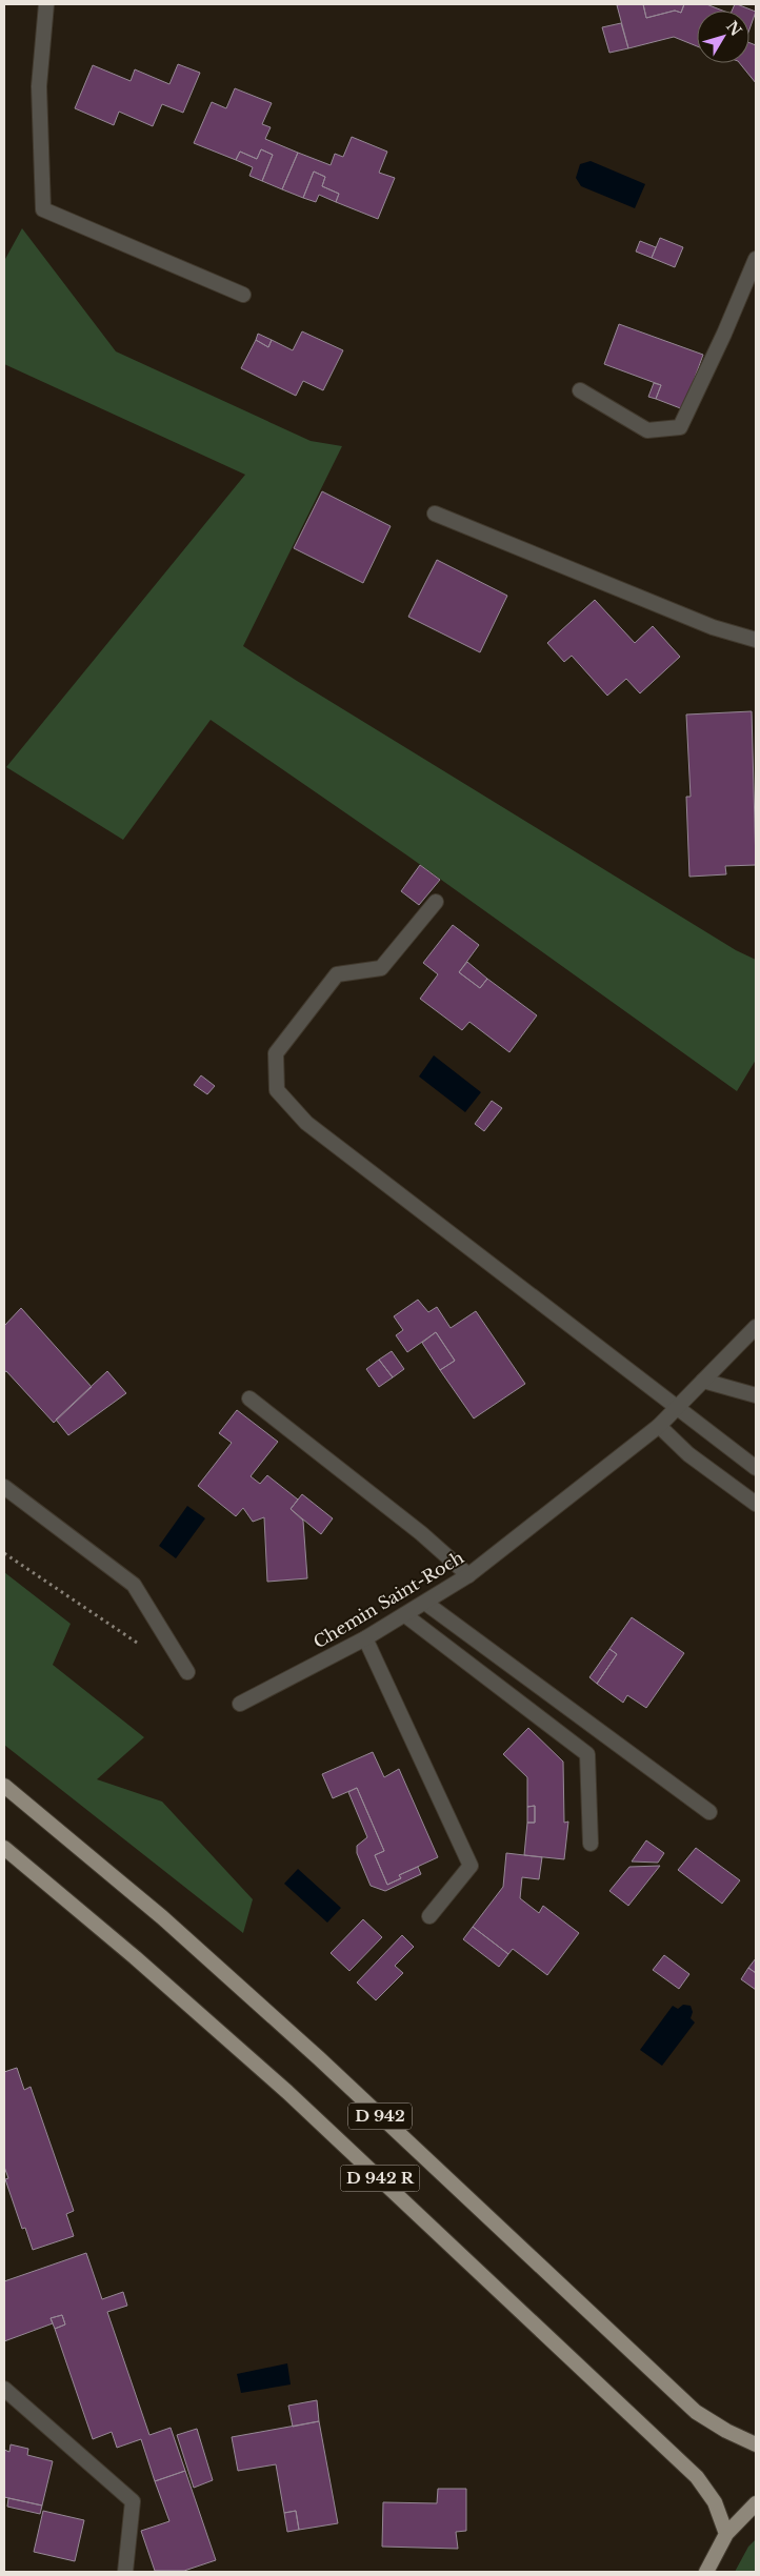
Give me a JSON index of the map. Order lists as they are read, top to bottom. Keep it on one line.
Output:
{"streets":{"main road":["D 942","D 942 R"],"street":["Chemin Saint-Roch"]},"north":"top right"}
